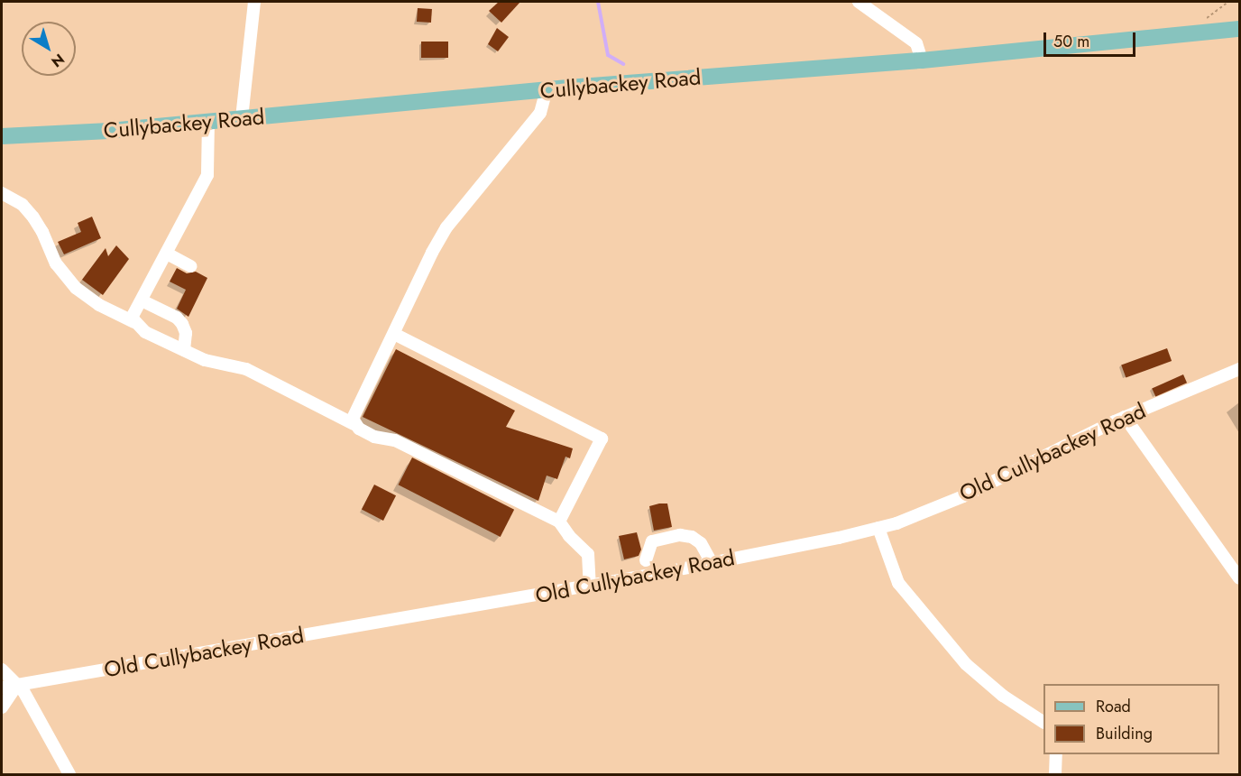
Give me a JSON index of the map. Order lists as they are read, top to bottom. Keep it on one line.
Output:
{"streets":{"main road":["Cullybackey Road"],"street":["Old Cullybackey Road"]},"legend":["Road","Building"],"scale_bar":"50 m","north":"bottom right"}
